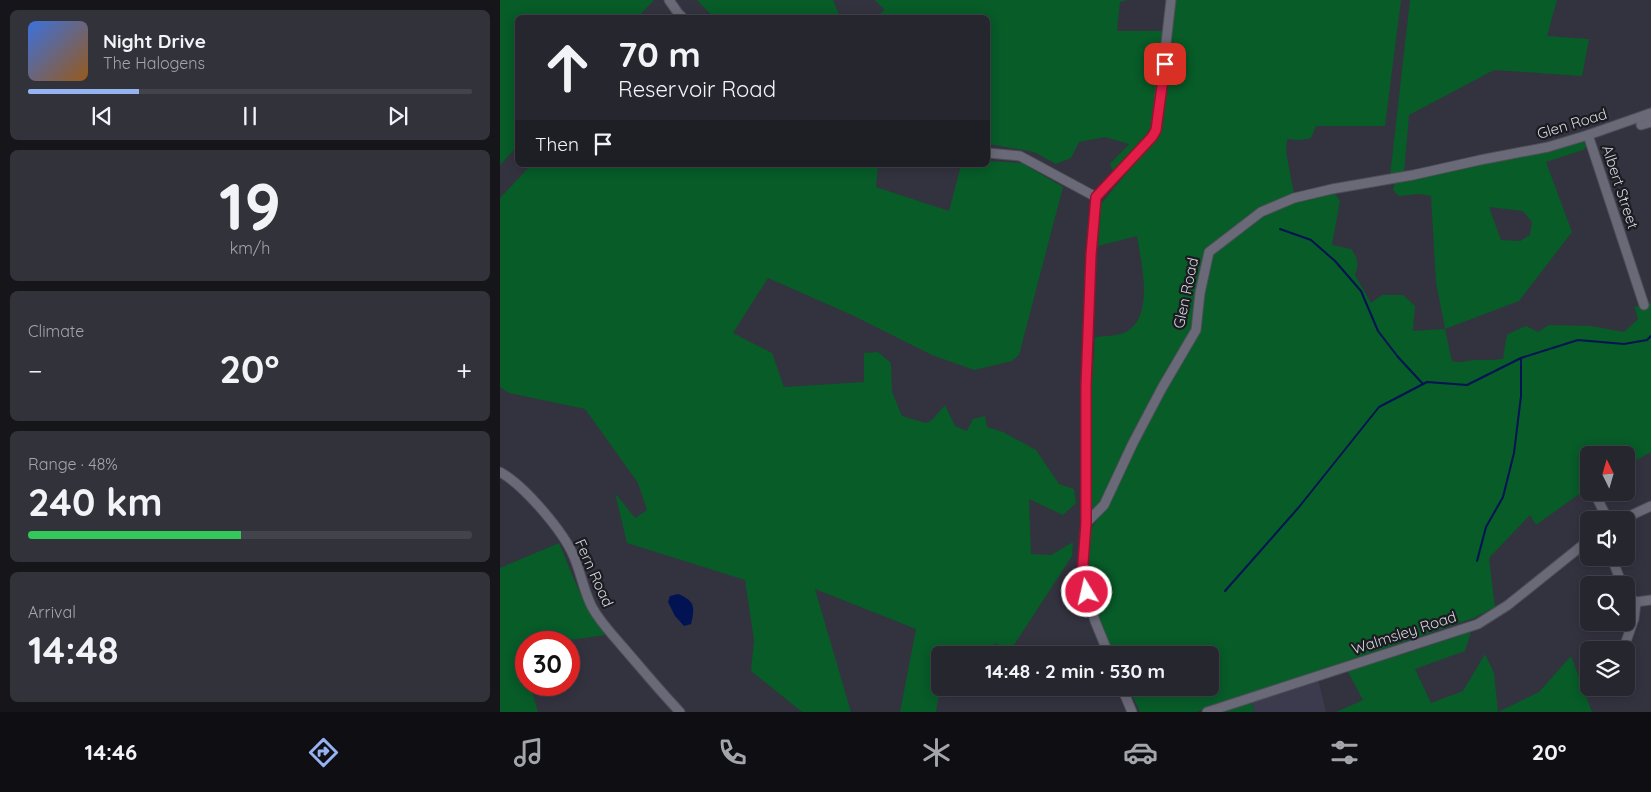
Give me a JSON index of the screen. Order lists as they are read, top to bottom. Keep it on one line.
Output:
{"streets":{"street":["Glen Road","Albert Street","Fern Road","Walmsley Road"]},"crossings":[["Glen Road","Albert Street"]],"north":"top","page":{"turn":["70 m","Reservoir Road"],"song":["Night Drive","The Halogens"],"then":"Then","tile":[["19","km/h"],"Climate",["Range · 48%","240 km"],["Arrival","14:48"]],"heat":["−","20°","+"],"limit":"30","trip":"14:48 · 2 min · 530 m","tabs":["14:46","20°"]}}
